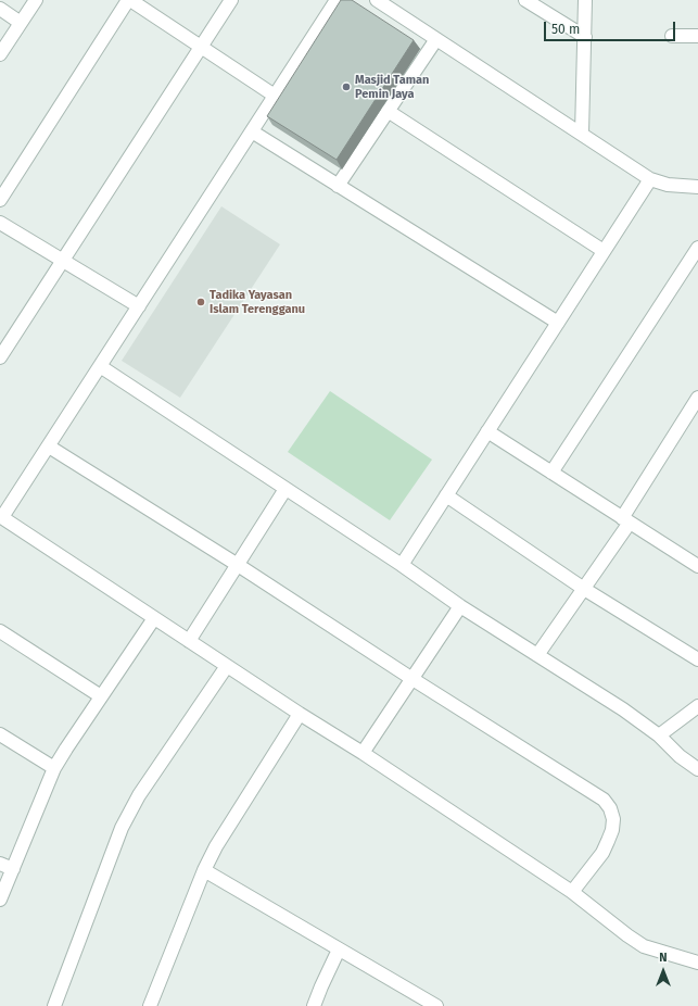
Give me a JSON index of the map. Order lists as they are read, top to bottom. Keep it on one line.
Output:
{"places":["Masjid Taman Pemin Jaya","Tadika Yayasan Islam Terengganu"],"scale_bar":"50 m","north":"top"}
